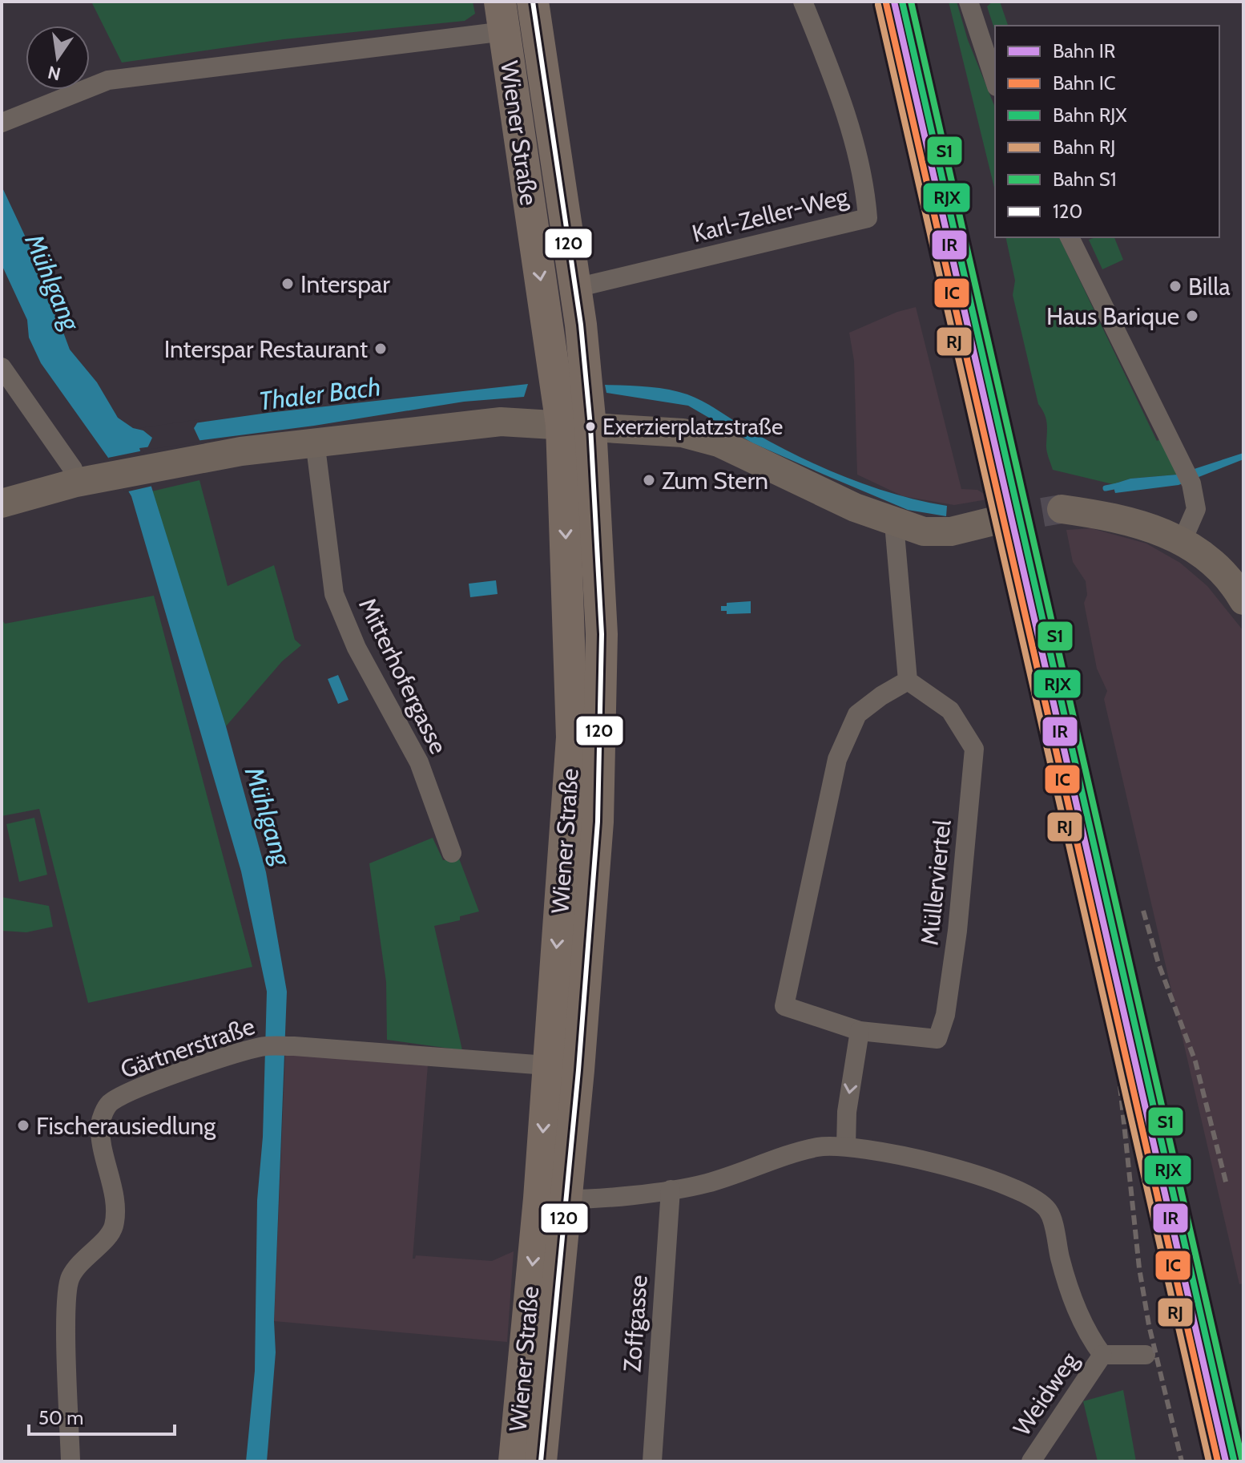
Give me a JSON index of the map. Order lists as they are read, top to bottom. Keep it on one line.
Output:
{"streets":{"main road":["Wiener Straße"],"street":["Karl-Zeller-Weg","Mitterhofergasse","Müllerviertel","Gärtnerstraße","Zoffgasse","Weidweg"]},"crossings":[["Wiener Straße","Karl-Zeller-Weg"],["Wiener Straße","Gärtnerstraße"]],"water":["Mühlgang","Thaler Bach"],"places":["Interspar","Billa","Haus Barique","Interspar Restaurant","Exerzierplatzstraße","Zum Stern","Fischerausiedlung"],"lines":["rail line IR","rail line RJX","rail line S1","transit line 120","rail line IC","rail line RJ"],"legend":["Bahn IR","Bahn IC","Bahn RJX","Bahn RJ","Bahn S1","120"],"scale_bar":"50 m","north":"bottom"}
